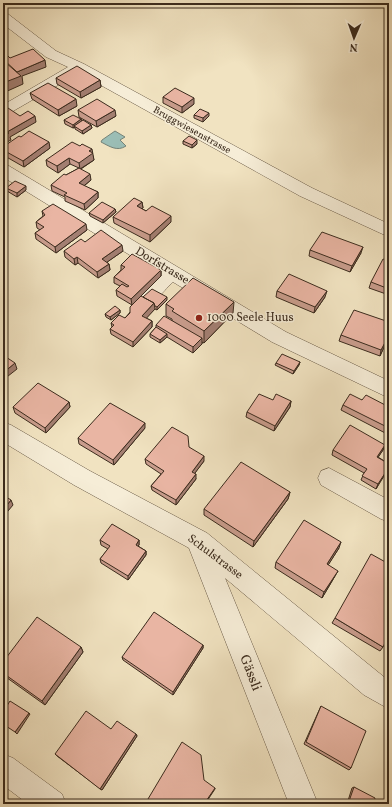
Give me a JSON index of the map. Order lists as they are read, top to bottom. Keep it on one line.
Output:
{"streets":{"street":["Bruggwiesenstrasse","Dorfstrasse","Schulstrasse","Gässli"]},"crossings":[["Schulstrasse","Gässli"]],"places":["1000 Seele Huus"],"north":"bottom"}
